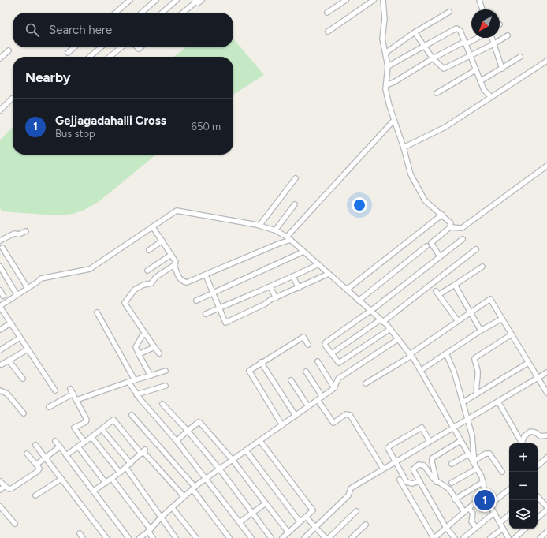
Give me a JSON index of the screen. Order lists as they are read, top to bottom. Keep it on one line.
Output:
{"north":"bottom left","page":{"search":"Search here","heading":"Nearby","list":[{"mark":"1","name":"Gejjagadahalli Cross","note":"Bus stop","value":"650 m"}],"map_buttons":["+","−"],"pins":"1"}}
